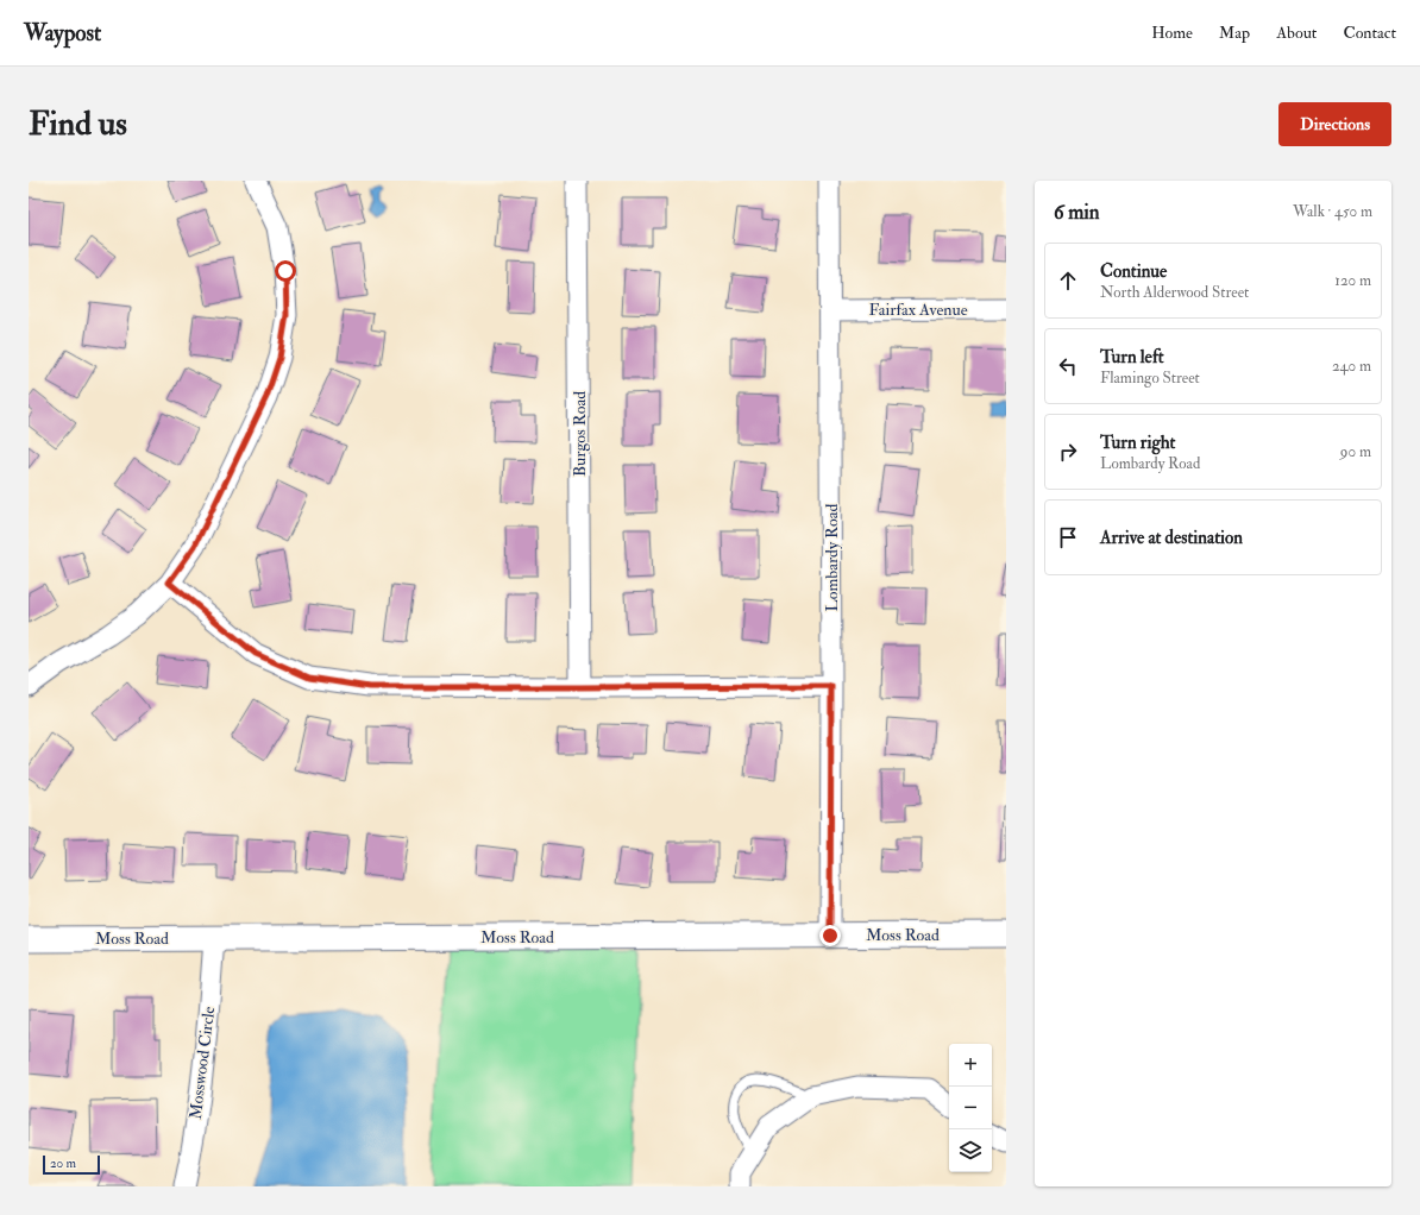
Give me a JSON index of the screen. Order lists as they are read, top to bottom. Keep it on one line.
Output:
{"streets":{"street":["Fairfax Avenue","Burgos Road","Lombardy Road","Moss Road","Mosswood Circle"]},"crossings":[["Fairfax Avenue","Lombardy Road"],["Lombardy Road","Moss Road"],["Moss Road","Mosswood Circle"]],"scale_bar":"20 m","page":{"header":"Waypost","nav":["Home","Map","About","Contact"],"buttons":"Directions","title":"Find us","heading":["6 min","Walk · 450 m"],"list":[["Continue","North Alderwood Street","120 m"],["Turn left","Flamingo Street","240 m"],["Turn right","Lombardy Road","90 m"],"Arrive at destination"],"map_buttons":["+","−"],"scale":"20 m"}}
